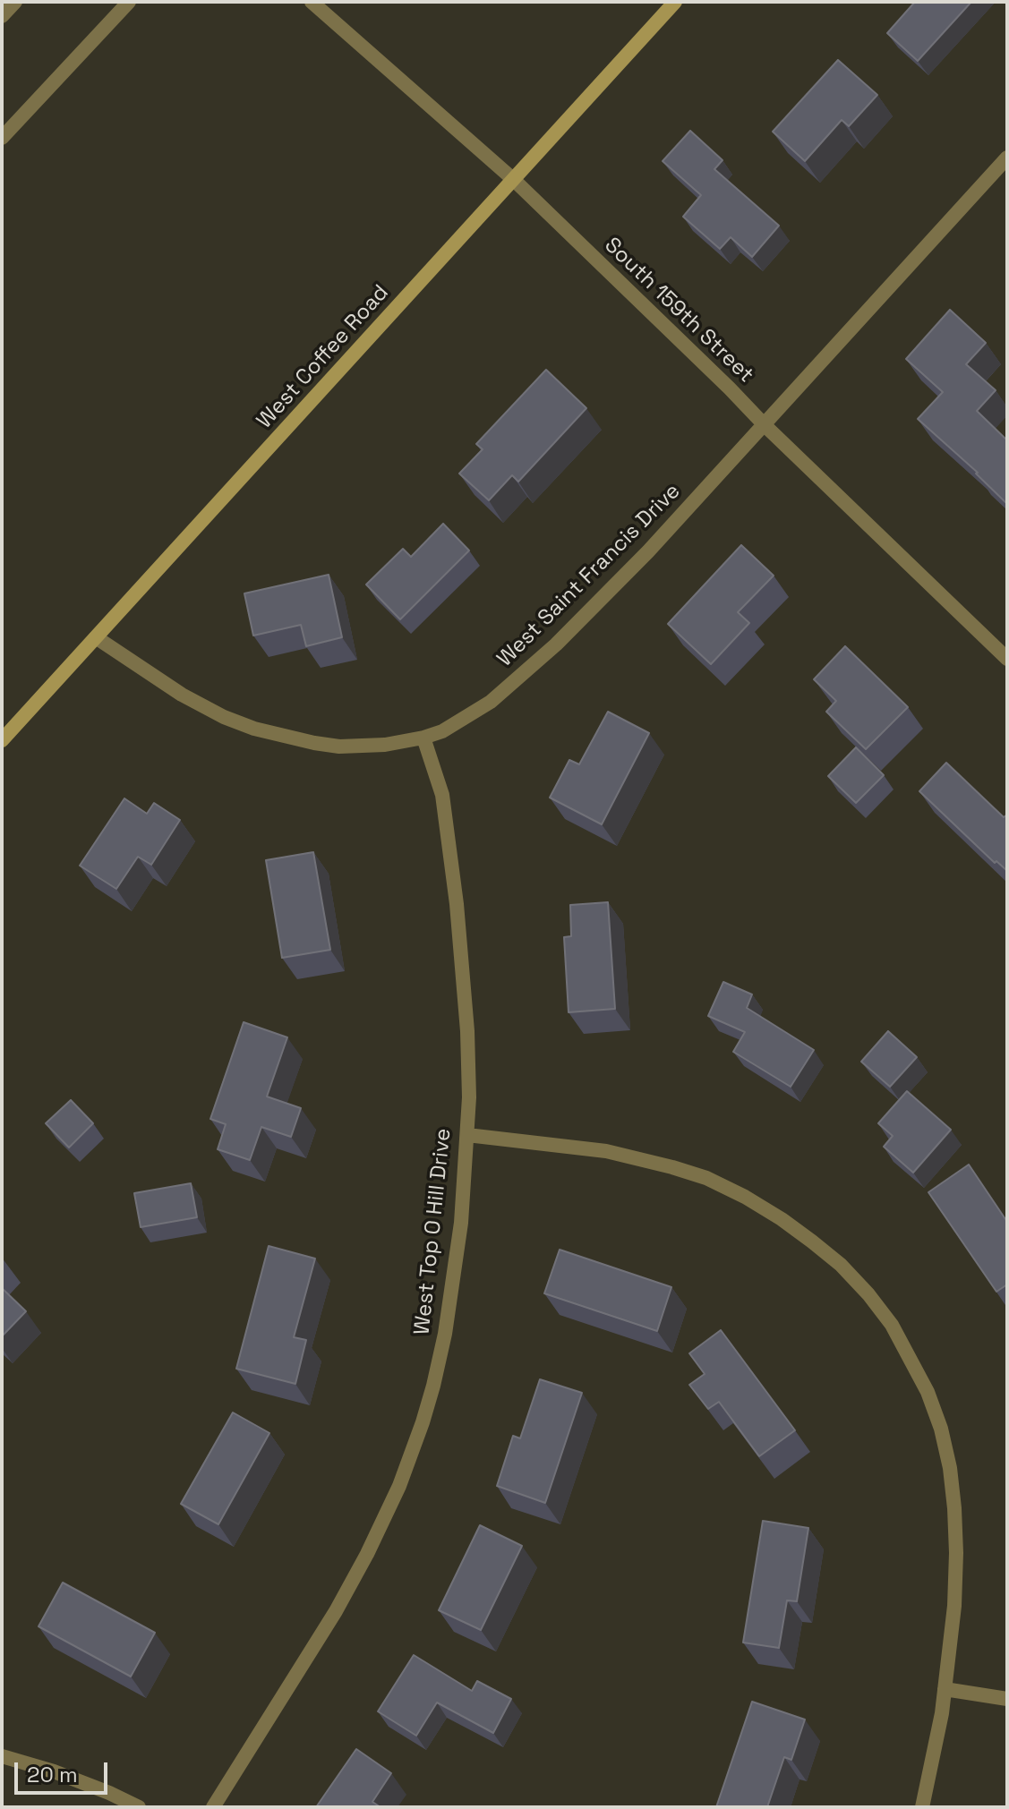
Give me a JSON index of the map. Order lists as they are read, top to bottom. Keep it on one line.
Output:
{"streets":{"street":["South 159th Street","West Coffee Road","West Saint Francis Drive","West Top O Hill Drive"]},"crossings":[["South 159th Street","West Coffee Road"],["South 159th Street","West Saint Francis Drive"],["West Coffee Road","West Saint Francis Drive"],["West Saint Francis Drive","West Top O Hill Drive"]],"scale_bar":"20 m"}
